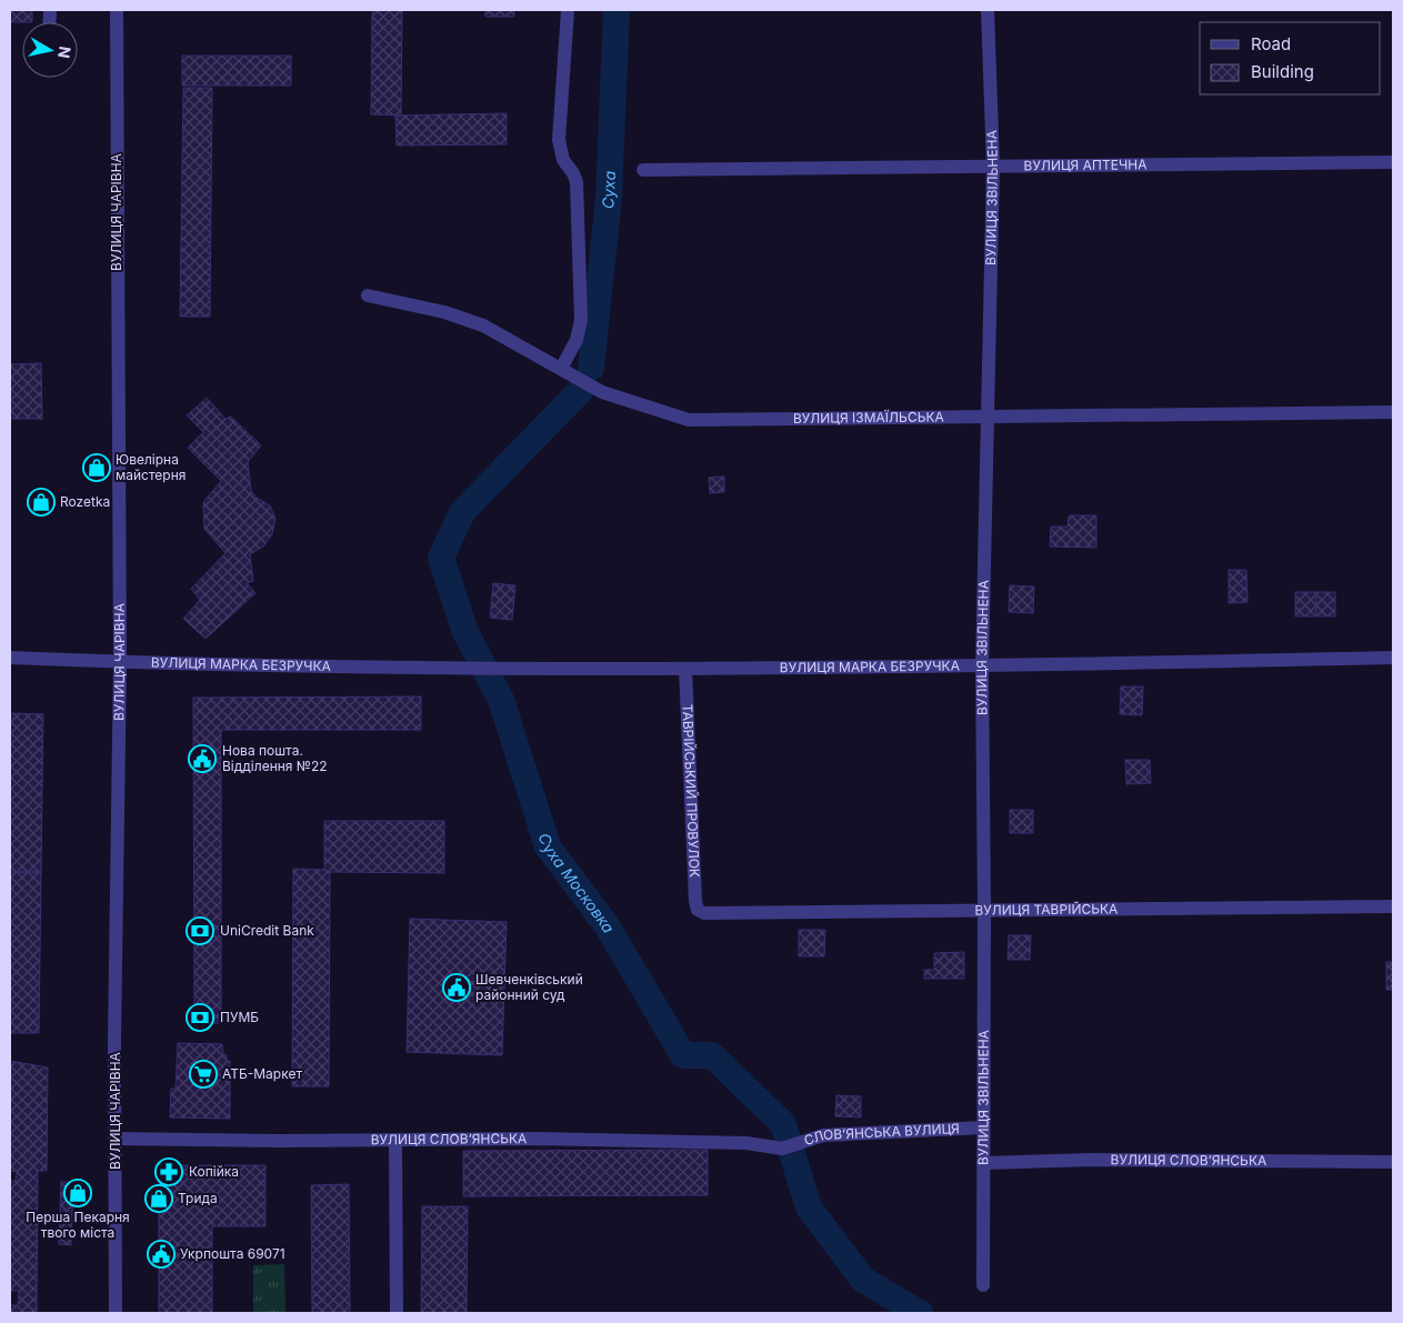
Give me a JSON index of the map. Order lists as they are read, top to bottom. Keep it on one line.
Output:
{"streets":{"street":["ВУЛИЦЯ АПТЕЧНА","ВУЛИЦЯ ЗВІЛЬНЕНА","ВУЛИЦЯ ЧАРІВНА","ВУЛИЦЯ ІЗМАЇЛЬСЬКА","ВУЛИЦЯ МАРКА БЕЗРУЧКА","ТАВРІЙСЬКИЙ ПРОВУЛОК","ВУЛИЦЯ ТАВРІЙСЬКА","СЛОВ’ЯНСЬКА ВУЛИЦЯ","ВУЛИЦЯ СЛОВ’ЯНСЬКА"]},"crossings":[["ВУЛИЦЯ АПТЕЧНА","ВУЛИЦЯ ЗВІЛЬНЕНА"],["ВУЛИЦЯ ЗВІЛЬНЕНА","ВУЛИЦЯ ІЗМАЇЛЬСЬКА"],["ВУЛИЦЯ ЗВІЛЬНЕНА","ВУЛИЦЯ МАРКА БЕЗРУЧКА"],["ВУЛИЦЯ ЗВІЛЬНЕНА","ВУЛИЦЯ ТАВРІЙСЬКА"],["ВУЛИЦЯ ЗВІЛЬНЕНА","СЛОВ’ЯНСЬКА ВУЛИЦЯ"],["ВУЛИЦЯ ЗВІЛЬНЕНА","ВУЛИЦЯ СЛОВ’ЯНСЬКА"],["ВУЛИЦЯ ЧАРІВНА","ВУЛИЦЯ МАРКА БЕЗРУЧКА"],["ВУЛИЦЯ ЧАРІВНА","ВУЛИЦЯ СЛОВ’ЯНСЬКА"],["ВУЛИЦЯ МАРКА БЕЗРУЧКА","ТАВРІЙСЬКИЙ ПРОВУЛОК"],["ТАВРІЙСЬКИЙ ПРОВУЛОК","ВУЛИЦЯ ТАВРІЙСЬКА"],["СЛОВ’ЯНСЬКА ВУЛИЦЯ","ВУЛИЦЯ СЛОВ’ЯНСЬКА"]],"water":["Суха","Суха Московка"],"places":{"shop":["Ювелірна майстерня","Rozetka","Перша Пекарня твого міста","Трида"],"public building":["Нова пошта. Відділення №22","Шевченківський районний суд","Укрпошта 69071"],"bank":["UniCredit Bank","ПУМБ"],"supermarket":["АТБ-Маркет"],"pharmacy":["Копійка"]},"legend":["Road","Building"],"north":"right"}
